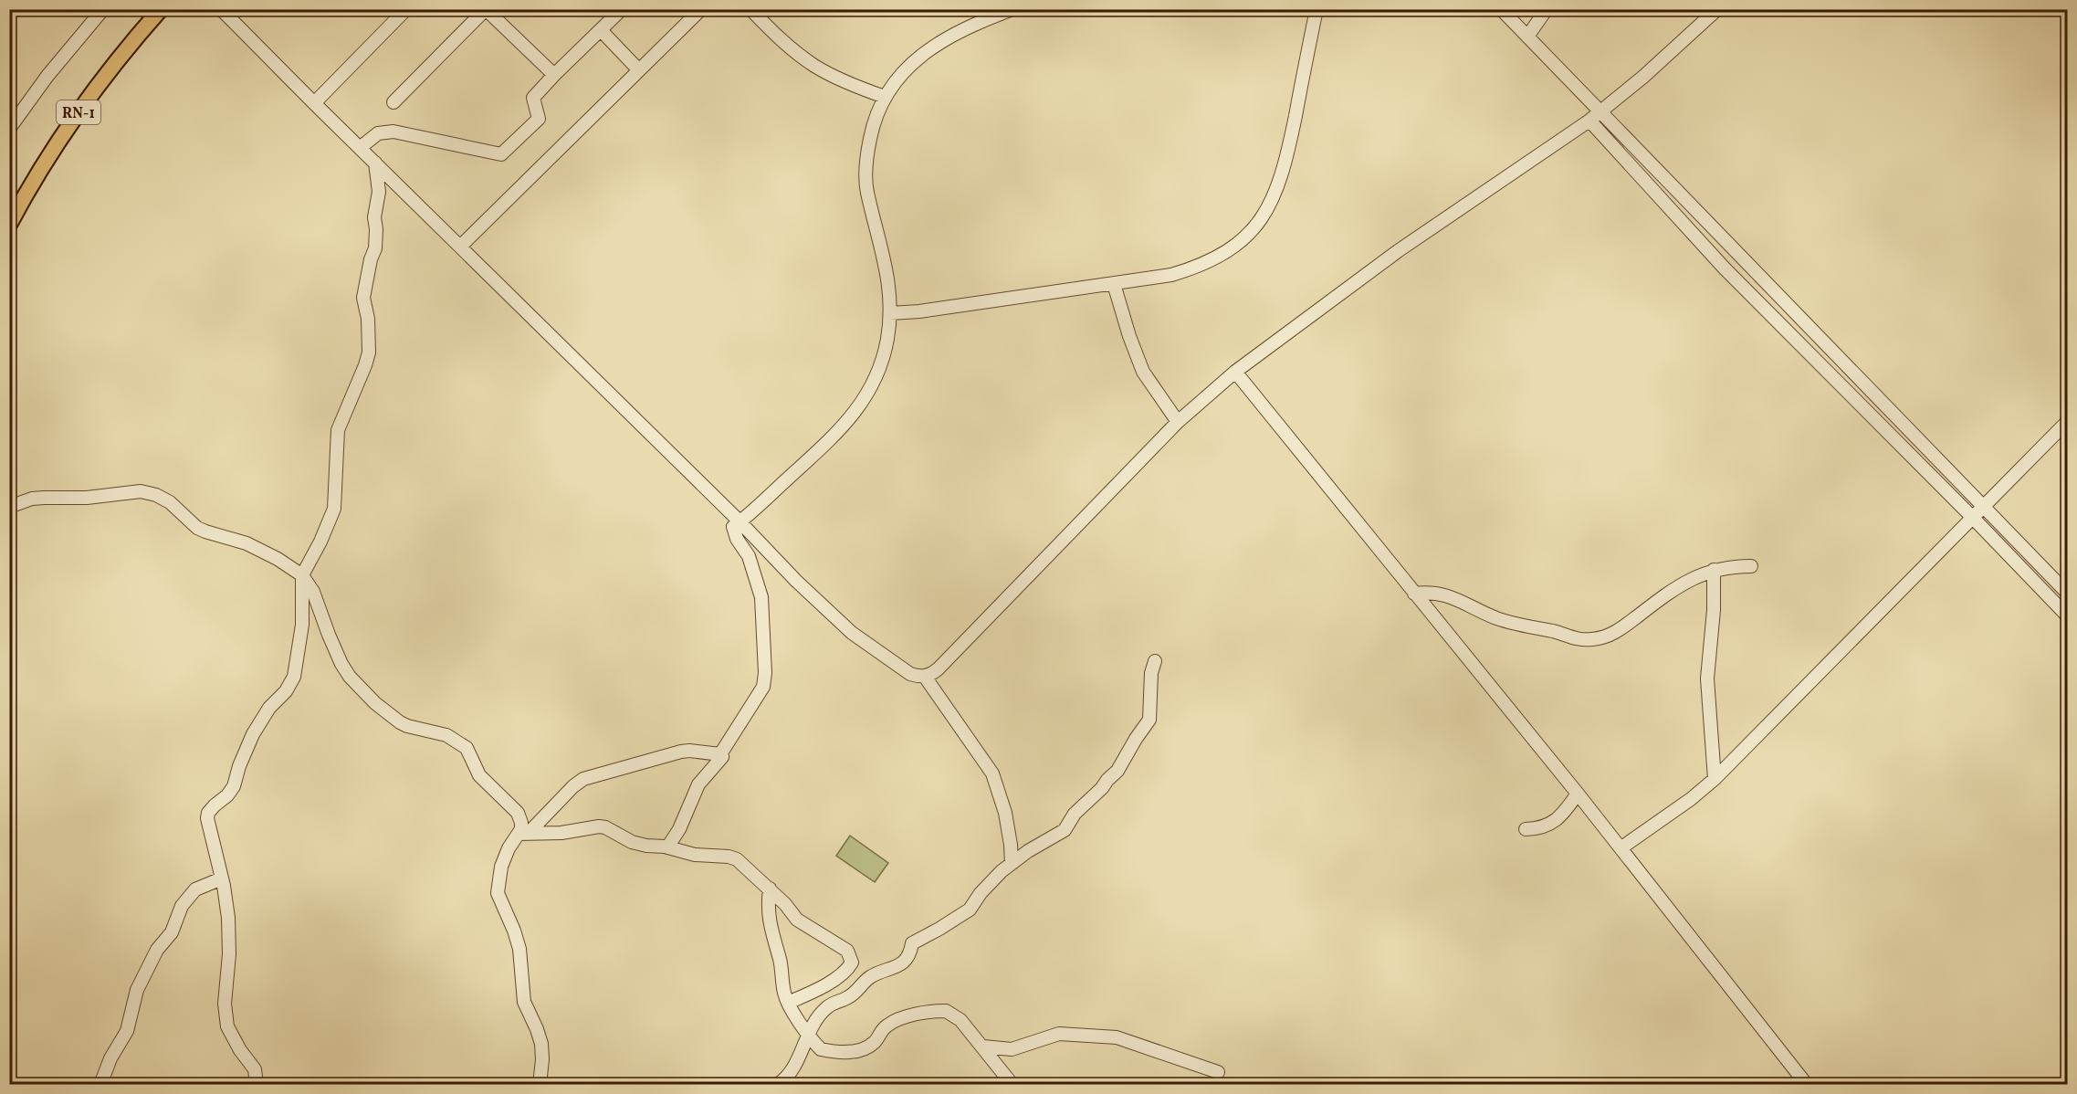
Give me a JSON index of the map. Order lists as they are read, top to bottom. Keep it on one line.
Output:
{"streets":{"main road":["RN-1"]}}
